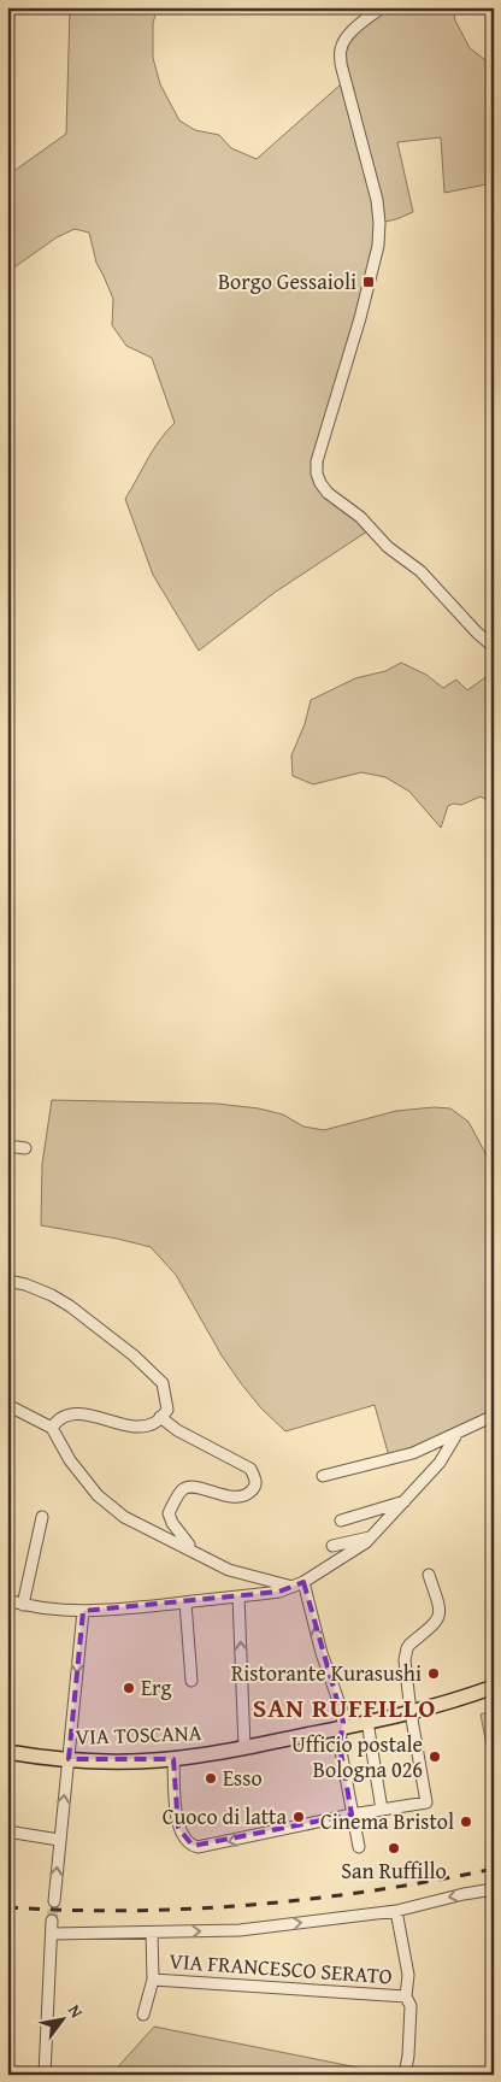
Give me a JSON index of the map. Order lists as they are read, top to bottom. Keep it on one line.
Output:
{"streets":{"main road":["VIA TOSCANA"],"street":["VIA FRANCESCO SERATO"]},"districts":["SAN RUFFILLO"],"places":{"transit":["Borgo Gessaioli"],"other":["Ristorante Kurasushi","Erg","Ufficio postale Bologna 026","Esso","Cuoco di latta","Cinema Bristol","San Ruffillo"]},"north":"top right"}
